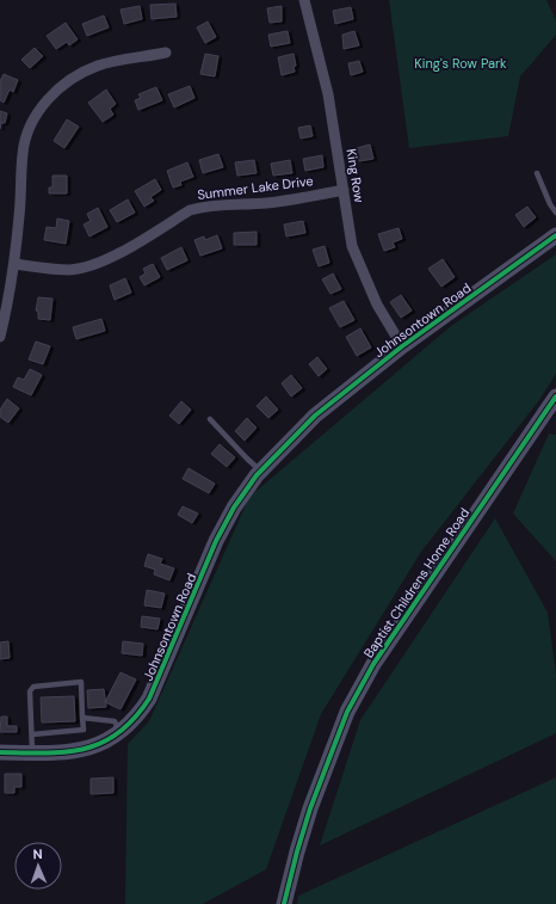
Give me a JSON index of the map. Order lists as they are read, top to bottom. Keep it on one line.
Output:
{"streets":{"street":["King Row","Summer Lake Drive","Johnsontown Road","Baptist Childrens Home Road"]},"crossings":[["King Row","Summer Lake Drive"],["King Row","Johnsontown Road"]],"parks":["King's Row Park"],"north":"top"}
